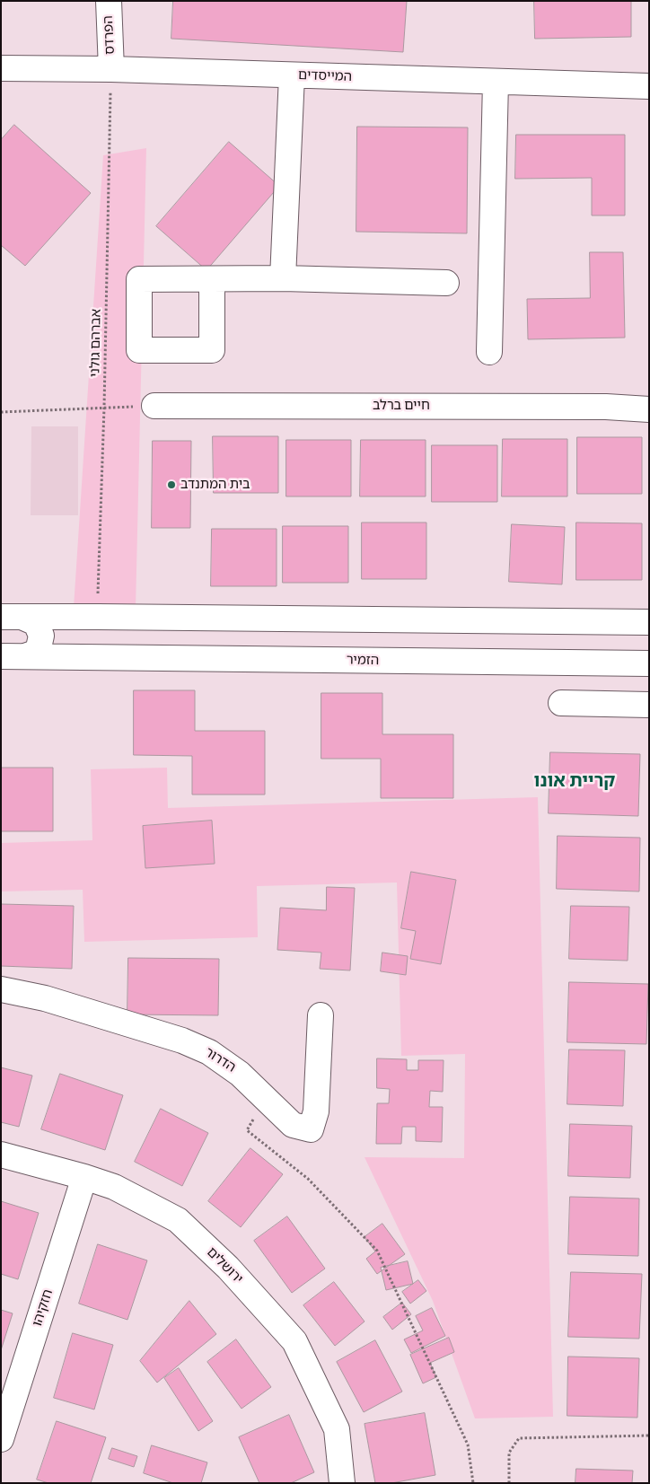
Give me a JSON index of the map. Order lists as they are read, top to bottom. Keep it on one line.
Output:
{"streets":{"street":["הפרדס","המייסדים","חיים ברלב","הזמיר","הדרור","ירושלים","חזקיהו"],"path":["אברהם גולני"]},"crossings":[["הפרדס","המייסדים"],["הפרדס","אברהם גולני"],["המייסדים","אברהם גולני"],["אברהם גולני","הזמיר"],["ירושלים","חזקיהו"]],"districts":["קריית אונו"],"places":["בית המתנדב"]}
